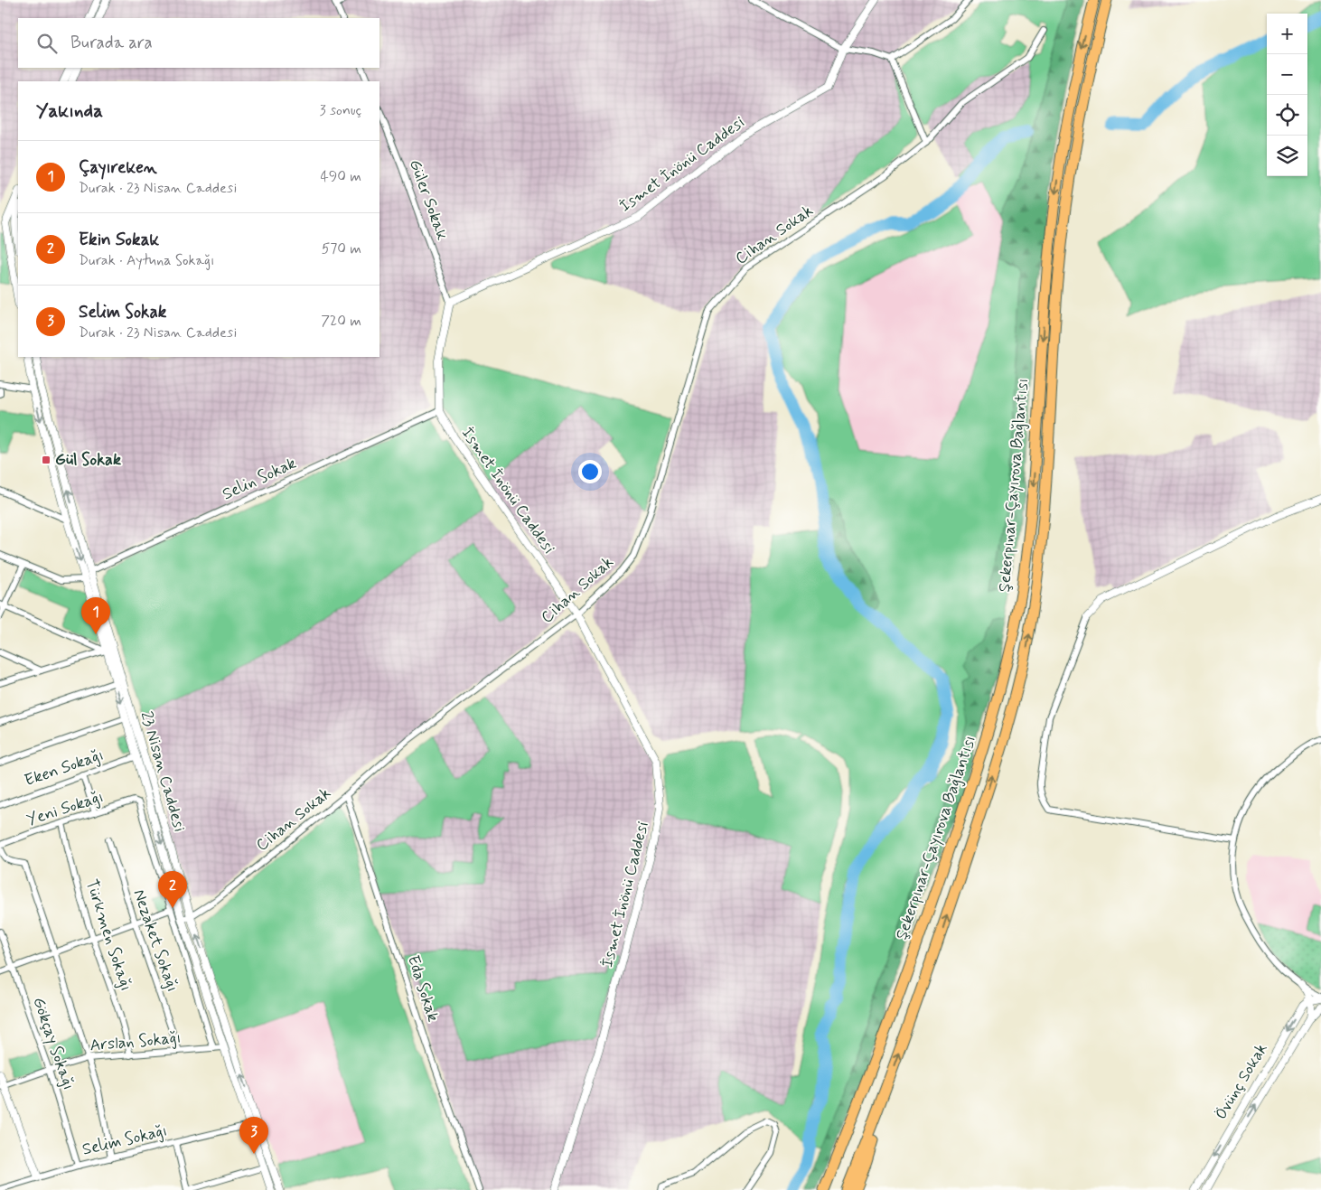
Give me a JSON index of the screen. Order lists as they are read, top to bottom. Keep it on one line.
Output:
{"streets":{"highway":["Şekerpınar-Çayırova Bağlantısı"],"street":["İsmet İnönü Caddesi","Güler Sokak","Cihan Sokak","Selin Sokak","Eken Sokağı","23 Nisan Caddesi","Yeni Sokağı","Türkmen Sokağı","Nezaket Sokağı","Eda Sokak","Arslan Sokağı","Gökçay Sokağı","Övünç Sokak","Selim Sokağı"]},"crossings":[["İsmet İnönü Caddesi","Güler Sokak"],["İsmet İnönü Caddesi","Cihan Sokak"],["İsmet İnönü Caddesi","Selin Sokak"],["Cihan Sokak","23 Nisan Caddesi"],["Cihan Sokak","Eda Sokak"],["Selin Sokak","23 Nisan Caddesi"],["Eken Sokağı","23 Nisan Caddesi"],["23 Nisan Caddesi","Arslan Sokağı"],["23 Nisan Caddesi","Selim Sokağı"],["Yeni Sokağı","Türkmen Sokağı"],["Türkmen Sokağı","Arslan Sokağı"],["Nezaket Sokağı","Arslan Sokağı"],["Arslan Sokağı","Gökçay Sokağı"],["Gökçay Sokağı","Selim Sokağı"]],"places":{"transit":["Gül Sokak"]},"page":{"map_buttons":["+","−"],"search":"Burada ara","heading":["Yakında","3 sonuç"],"list":[{"mark":"1","name":"Çayıreken","note":"Durak · 23 Nisan Caddesi","value":"490 m"},{"mark":"2","name":"Ekin Sokak","note":"Durak · Aytuna Sokağı","value":"570 m"},{"mark":"3","name":"Selim Sokak","note":"Durak · 23 Nisan Caddesi","value":"720 m"}],"pins":["1","2","3"]}}
